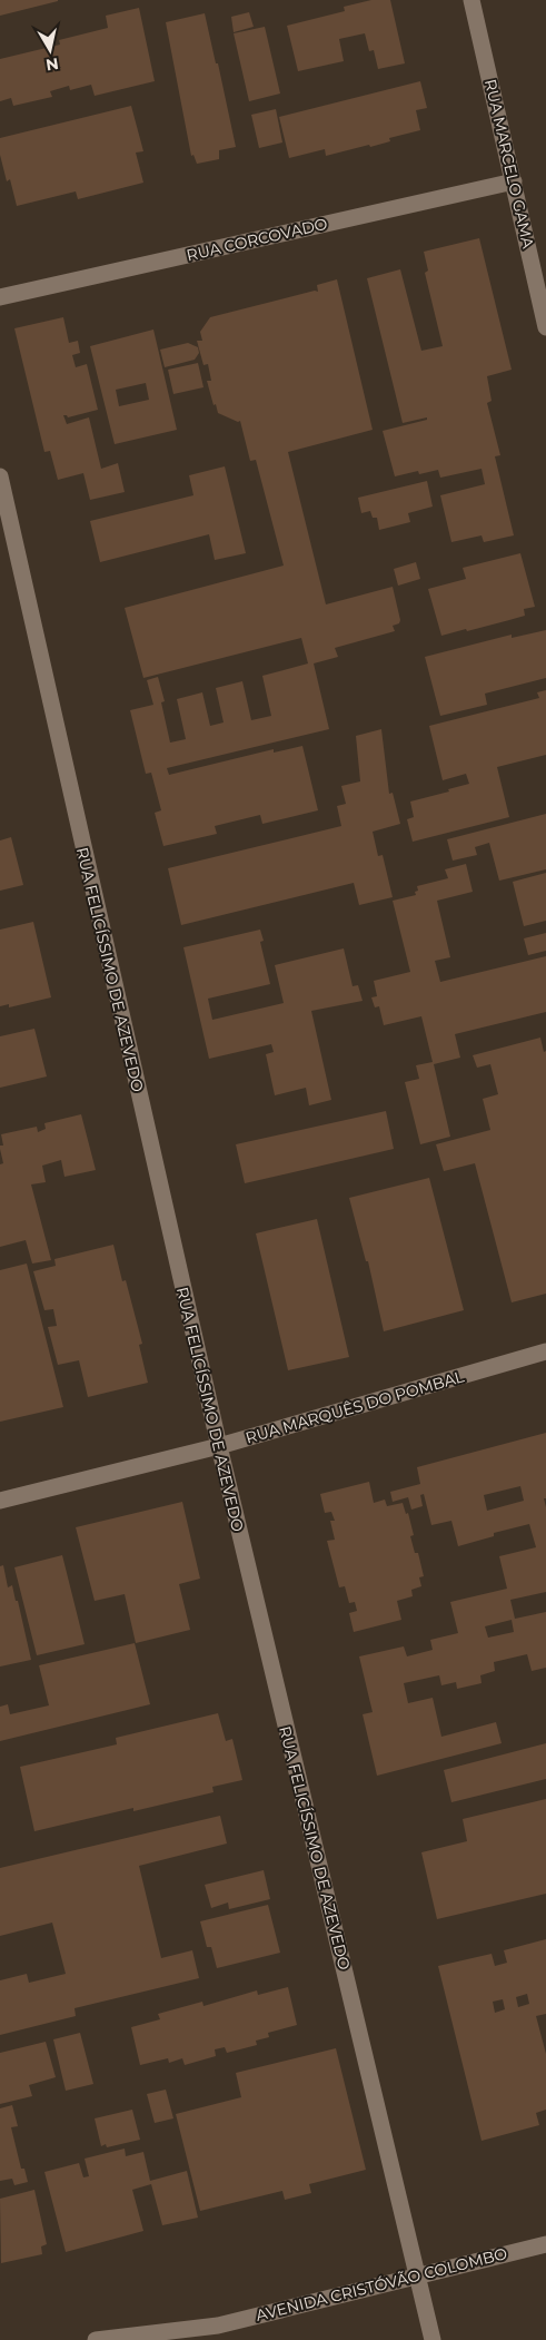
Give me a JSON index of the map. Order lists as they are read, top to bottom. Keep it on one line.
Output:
{"streets":{"street":["RUA MARCELO GAMA","RUA CORCOVADO","RUA FELICÍSSIMO DE AZEVEDO","RUA MARQUÊS DO POMBAL","AVENIDA CRISTÓVÃO COLOMBO"]},"crossings":[["RUA MARCELO GAMA","RUA CORCOVADO"],["RUA FELICÍSSIMO DE AZEVEDO","RUA MARQUÊS DO POMBAL"],["RUA FELICÍSSIMO DE AZEVEDO","AVENIDA CRISTÓVÃO COLOMBO"]],"north":"bottom"}
